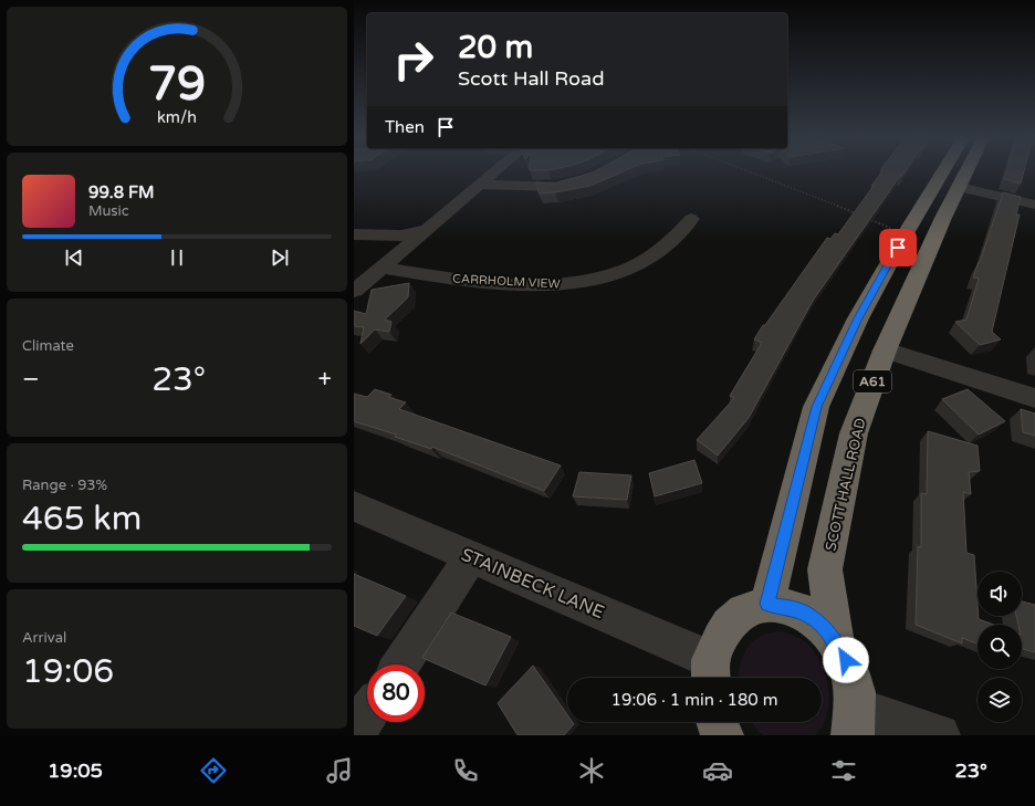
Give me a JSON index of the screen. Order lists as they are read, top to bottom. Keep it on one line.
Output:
{"streets":{"highway":["A61","SCOTT HALL ROAD"],"street":["CARRHOLM VIEW","STAINBECK LANE"]},"crossings":[["A61","SCOTT HALL ROAD"]],"page":{"turn":["20 m","Scott Hall Road"],"then":"Then","song":["99.8 FM","Music"],"tile":["Climate",["Range · 93%","465 km"],["Arrival","19:06"]],"heat":["−","23°","+"],"limit":"80","trip":"19:06 · 1 min · 180 m","tabs":["19:05","23°"],"gauge":["79","km/h"]}}
